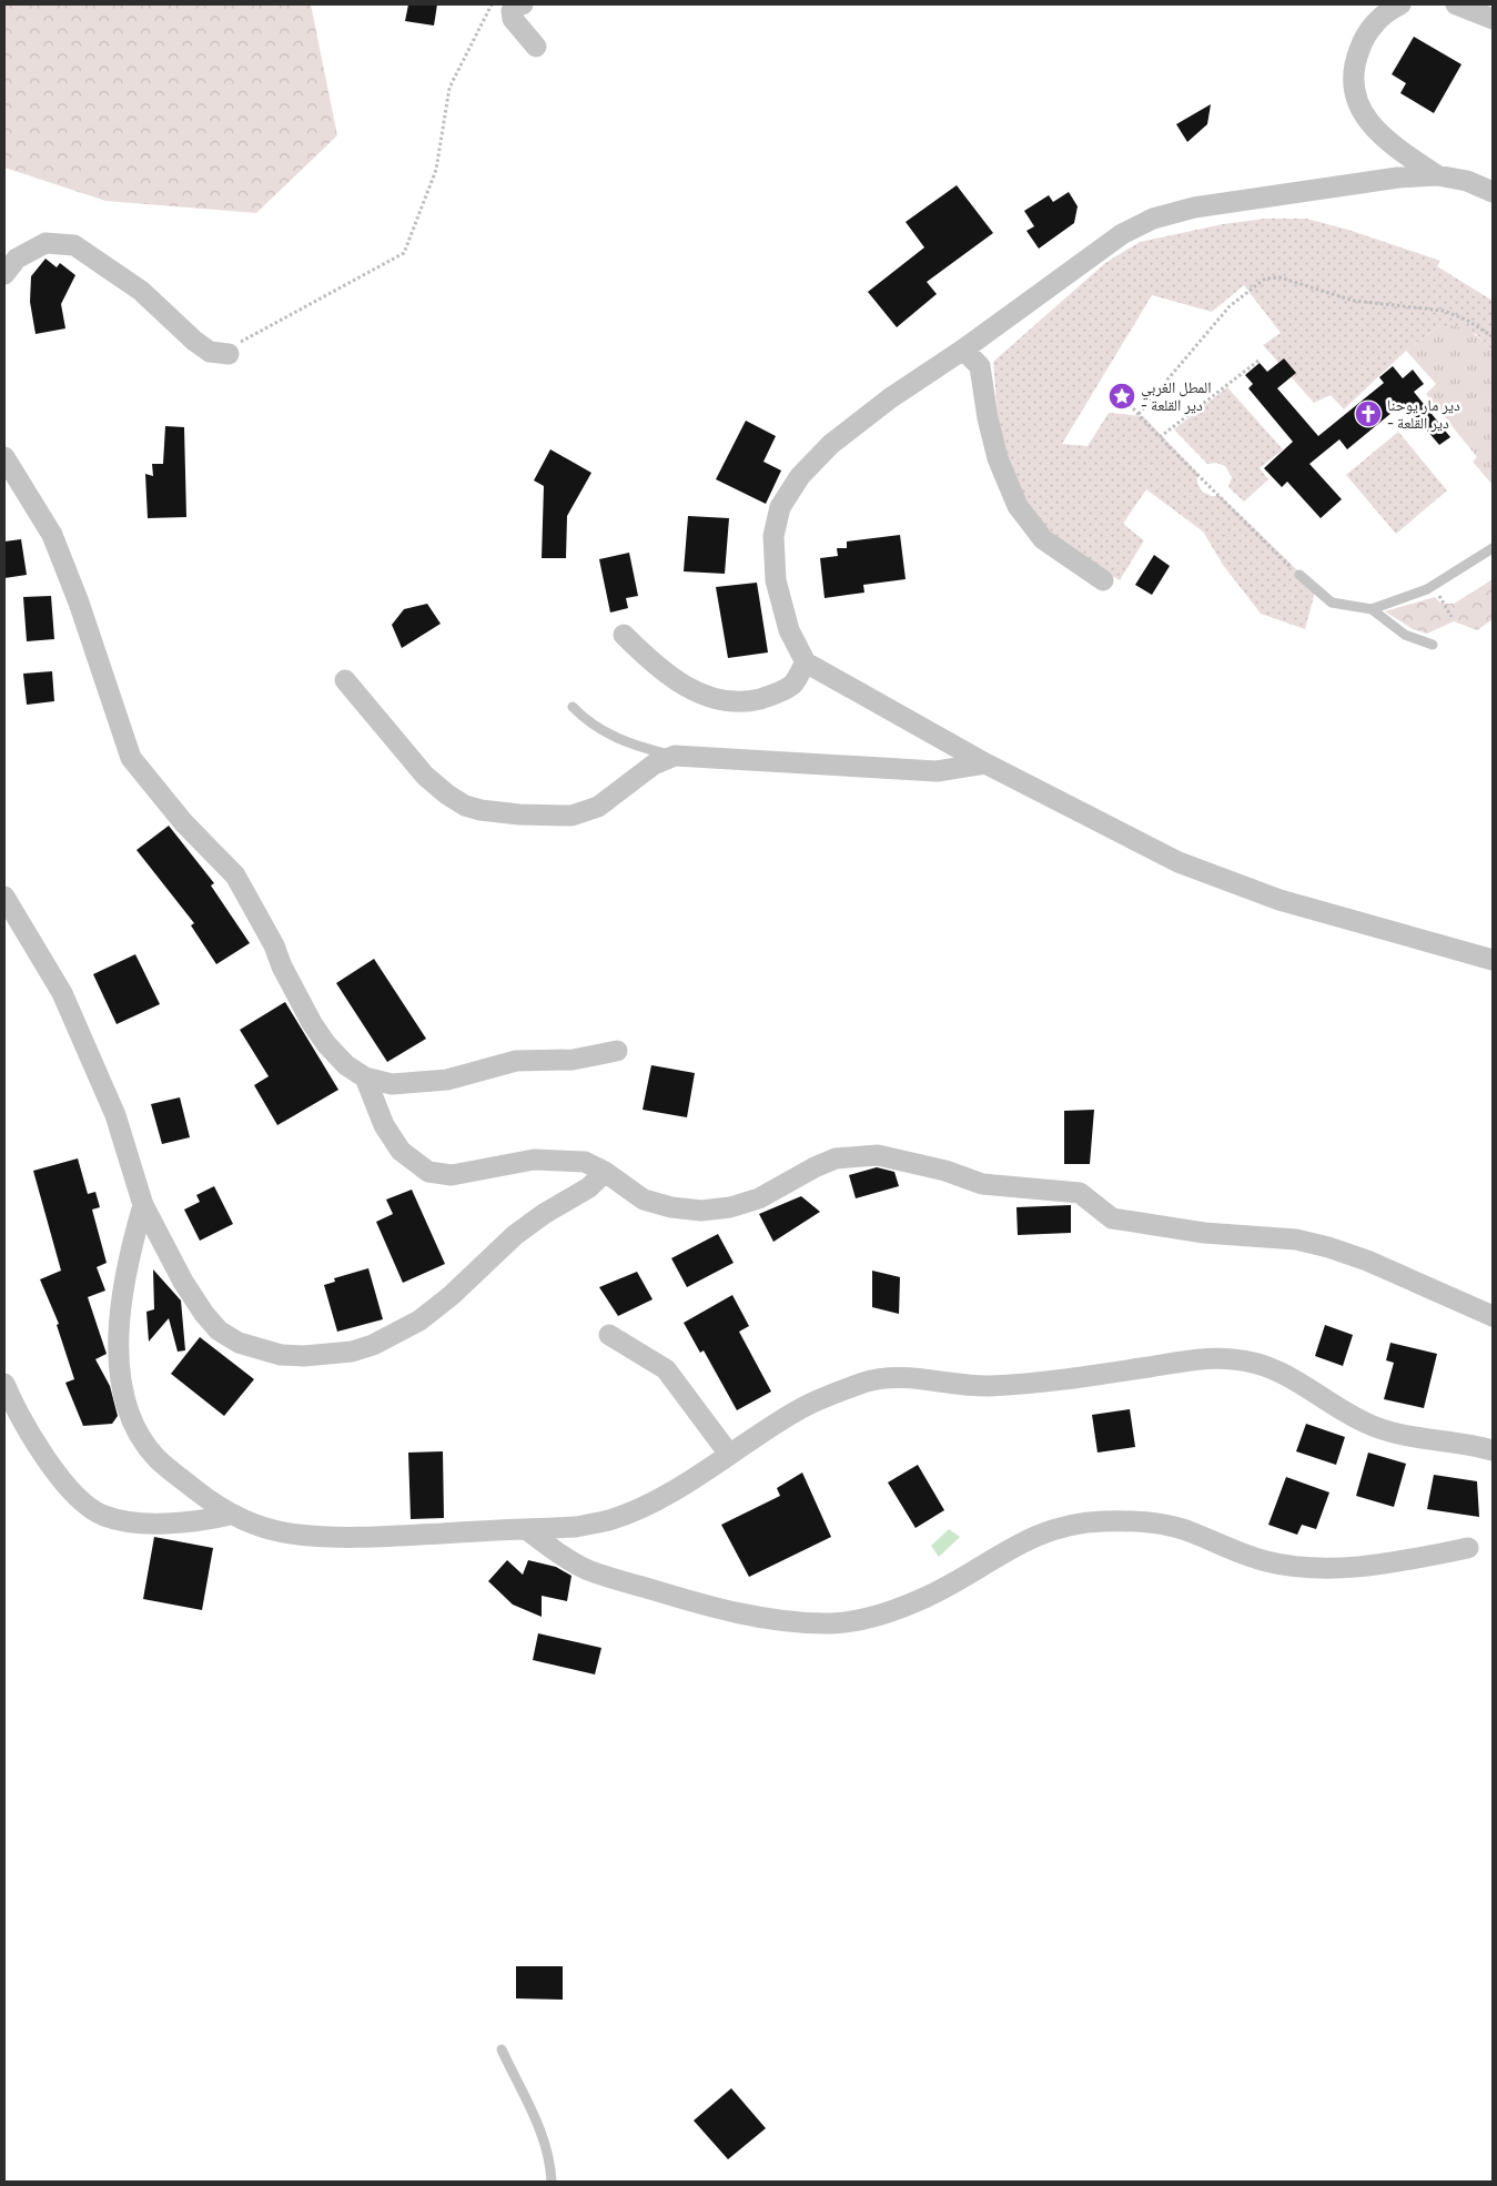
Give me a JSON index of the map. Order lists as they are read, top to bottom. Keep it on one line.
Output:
{"places":{"place":["المطل الغربي - دير القلعة"],"church":["دير مار يوحنا - دير القلعة"]}}
